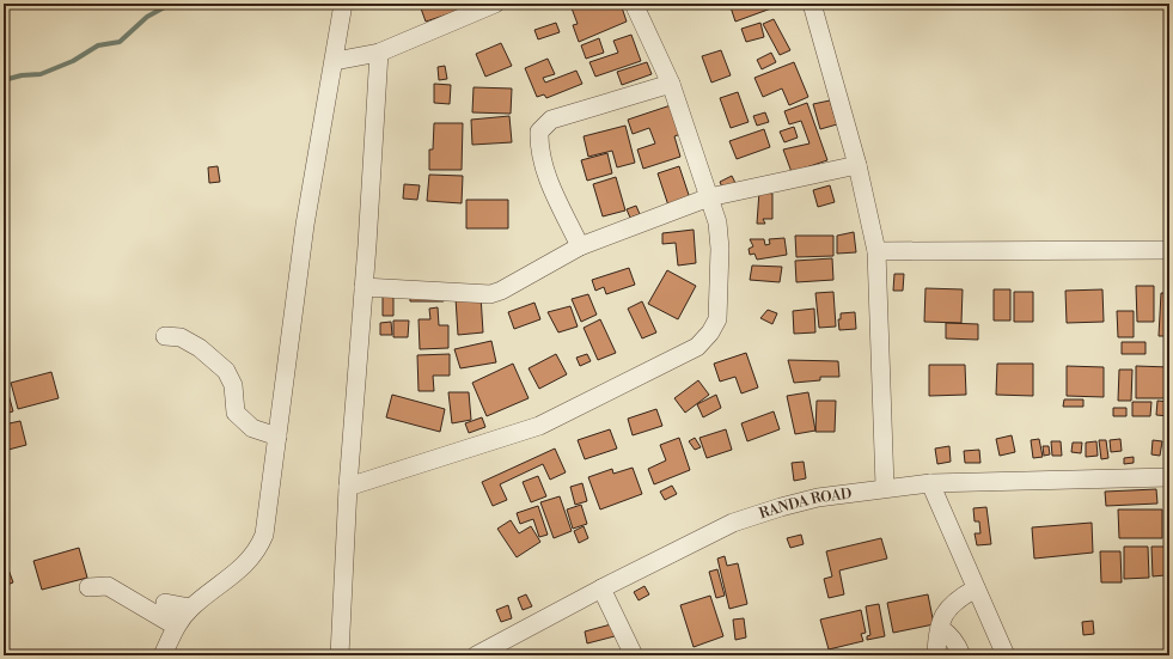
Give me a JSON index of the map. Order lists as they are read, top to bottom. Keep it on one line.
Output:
{"streets":{"street":["RANDA ROAD"]}}
